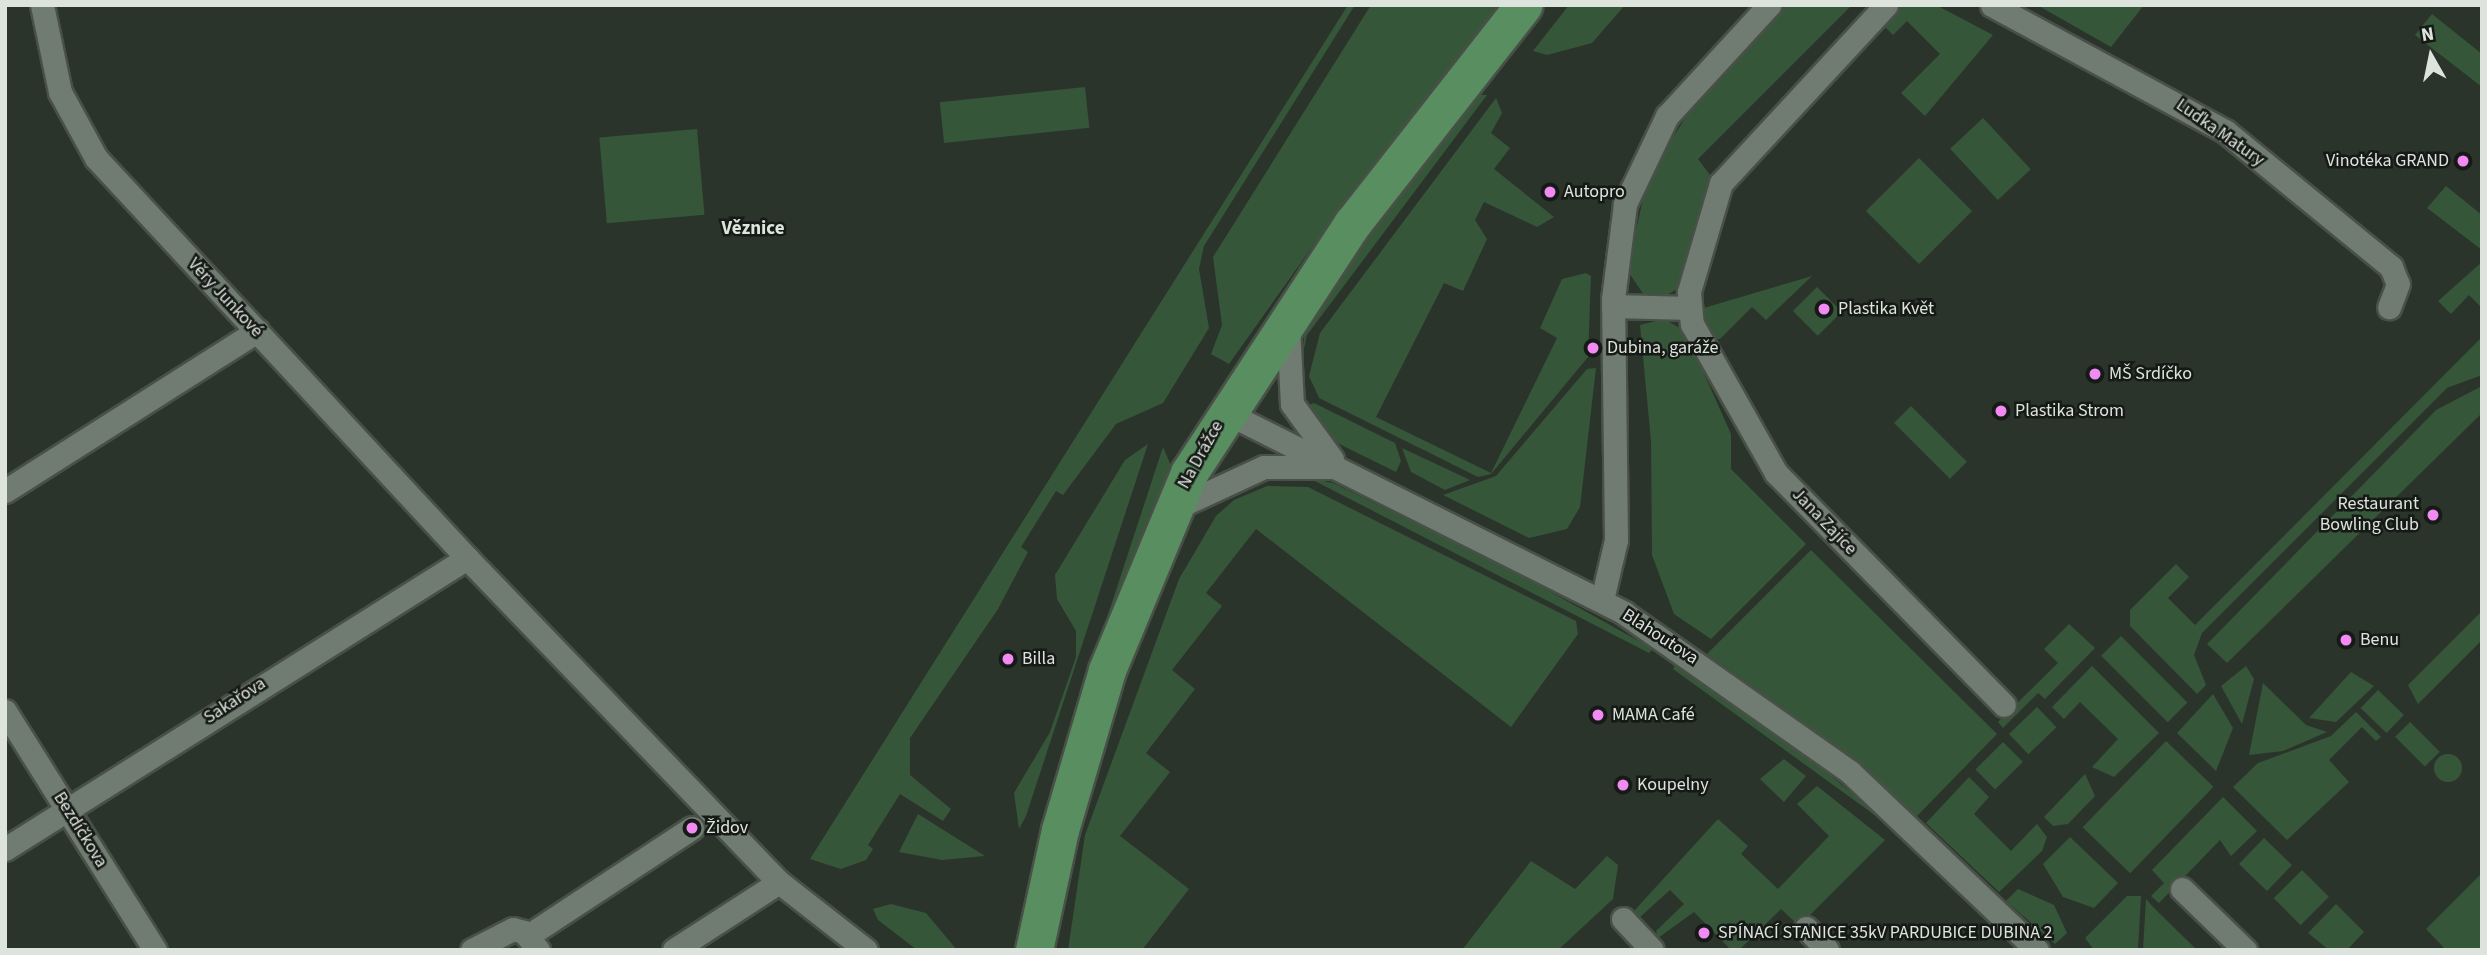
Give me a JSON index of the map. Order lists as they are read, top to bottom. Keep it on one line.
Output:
{"streets":{"main road":["Na Drážce"],"street":["Luďka Matury","Věry Junkové","Jana Zajíce","Blahoutova","Sakařova","Bezdíčkova"]},"crossings":[["Věry Junkové","Sakařova"],["Na Drážce","Blahoutova"],["Sakařova","Bezdíčkova"]],"districts":["Věznice"],"places":["Vinotéka GRAND","Autopro","Plastika Květ","Dubina, garáže","MŠ Srdíčko","Plastika Strom","Restaurant Bowling Club","Benu","Billa","MAMA Café","Koupelny","Židov","SPÍNACÍ STANICE 35kV PARDUBICE DUBINA 2"],"north":"top"}
